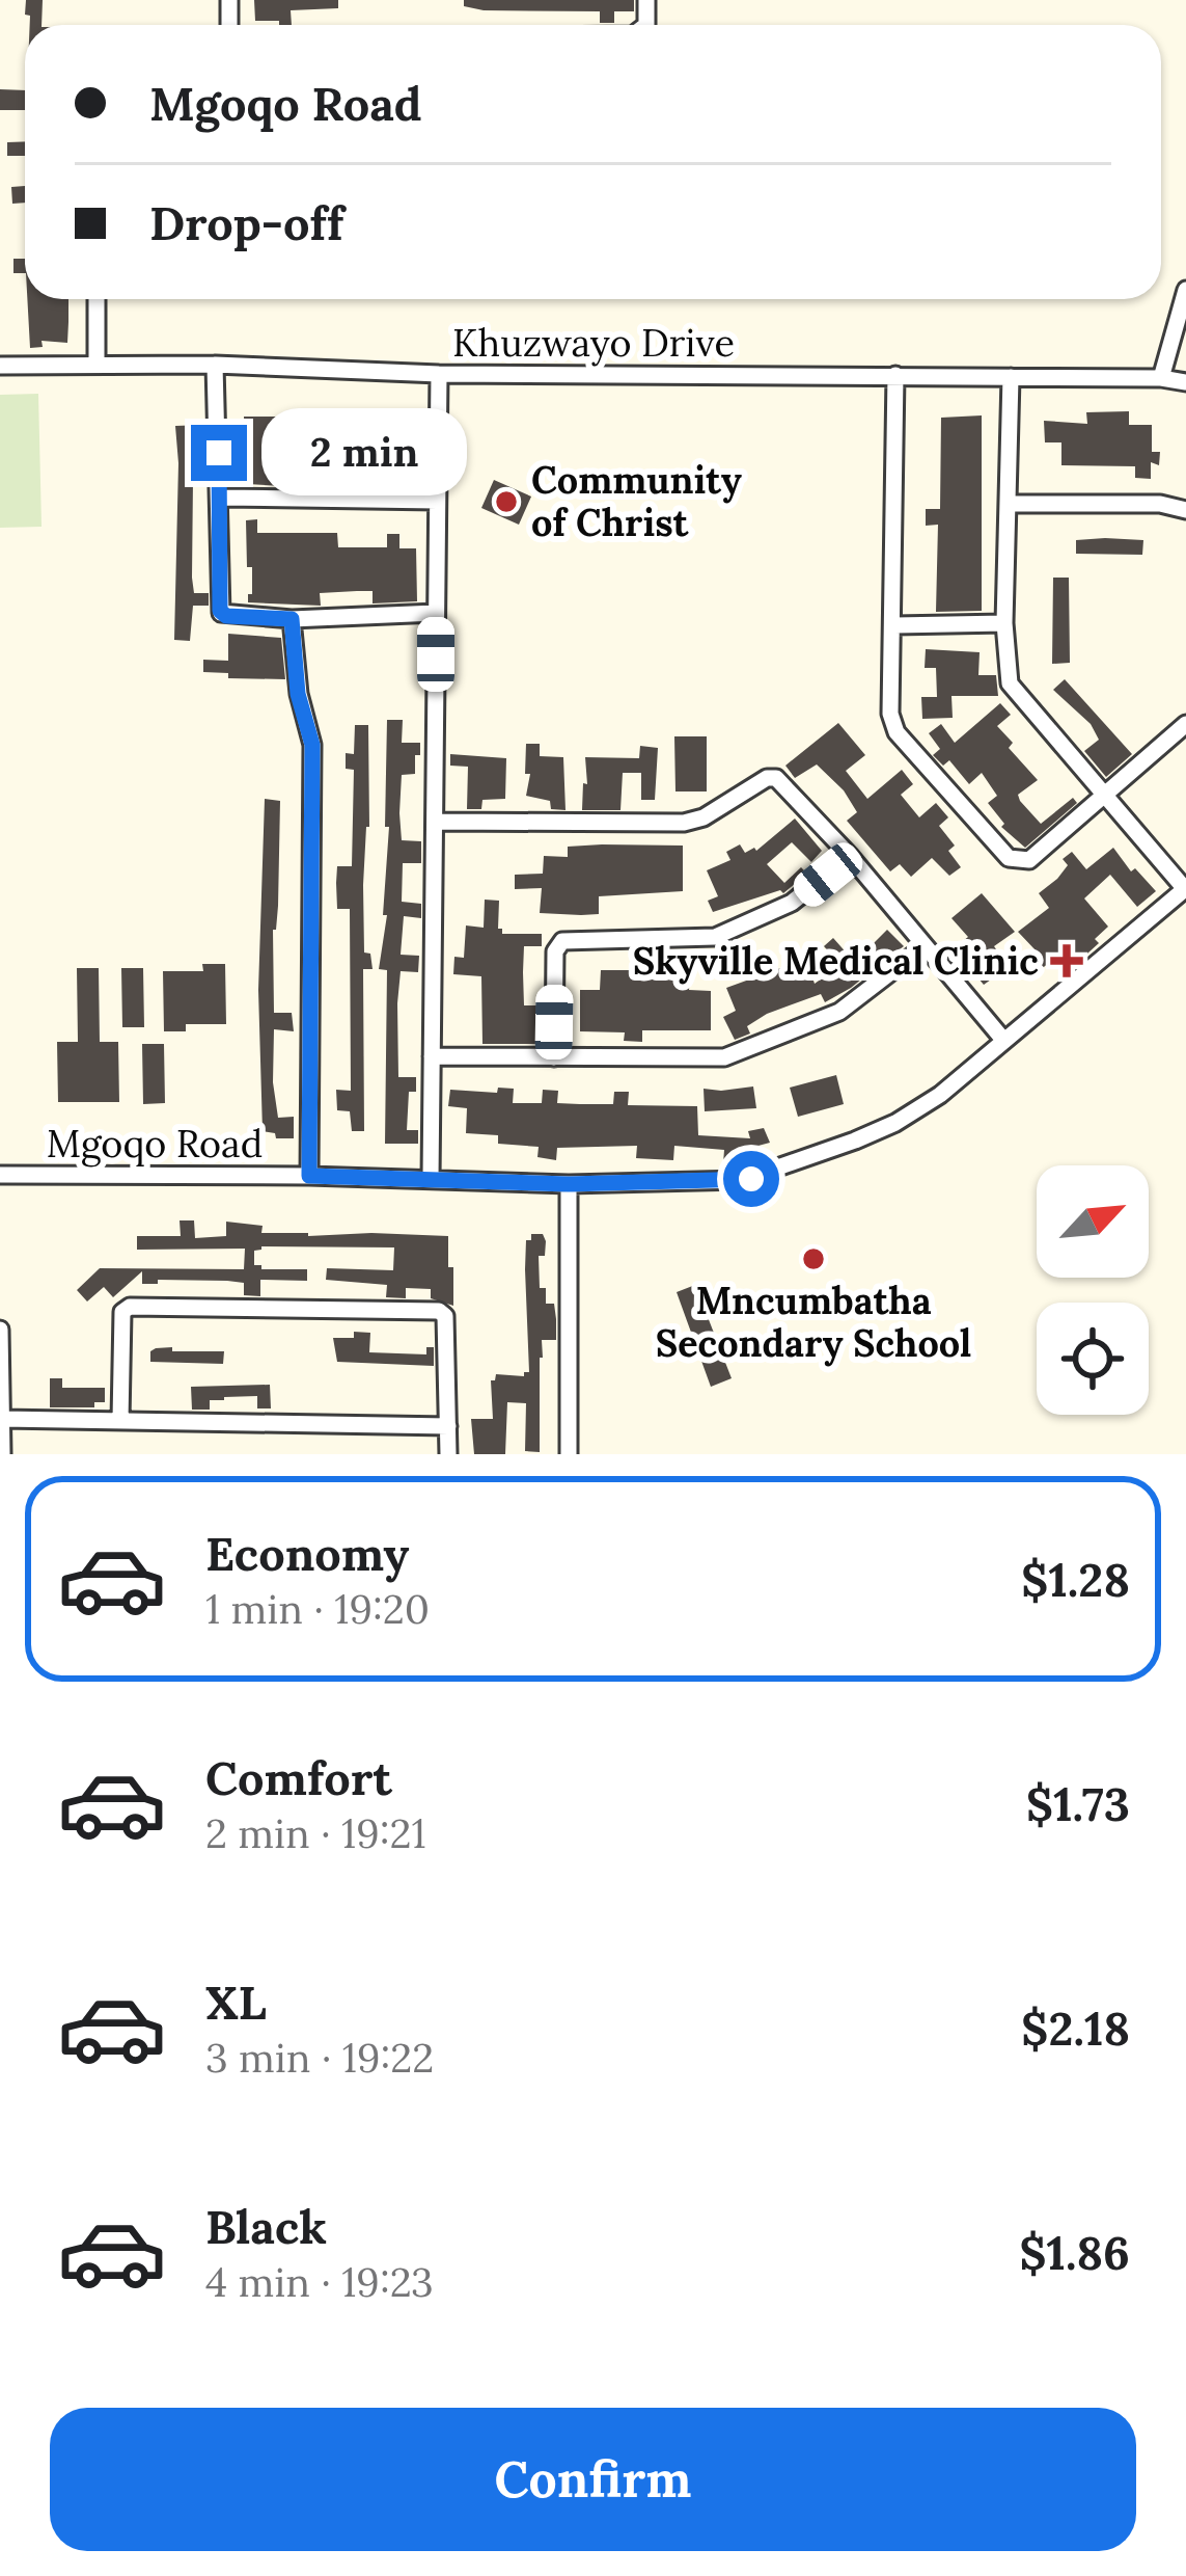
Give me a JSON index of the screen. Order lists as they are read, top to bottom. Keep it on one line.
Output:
{"streets":{"street":["Khuzwayo Drive","Mgoqo Road"]},"places":{"other":["Community of Christ","Mncumbatha Secondary School"],"health":["Skyville Medical Clinic"]},"north":"top right","page":{"banner":["Mgoqo Road","Drop-off"],"bubble":"2 min","list":[{"name":"Economy","note":"1 min · 19:20","value":"$1.28"},{"name":"Comfort","note":"2 min · 19:21","value":"$1.73"},{"name":"XL","note":"3 min · 19:22","value":"$2.18"},{"name":"Black","note":"4 min · 19:23","value":"$1.86"}],"buttons":"Confirm"}}
